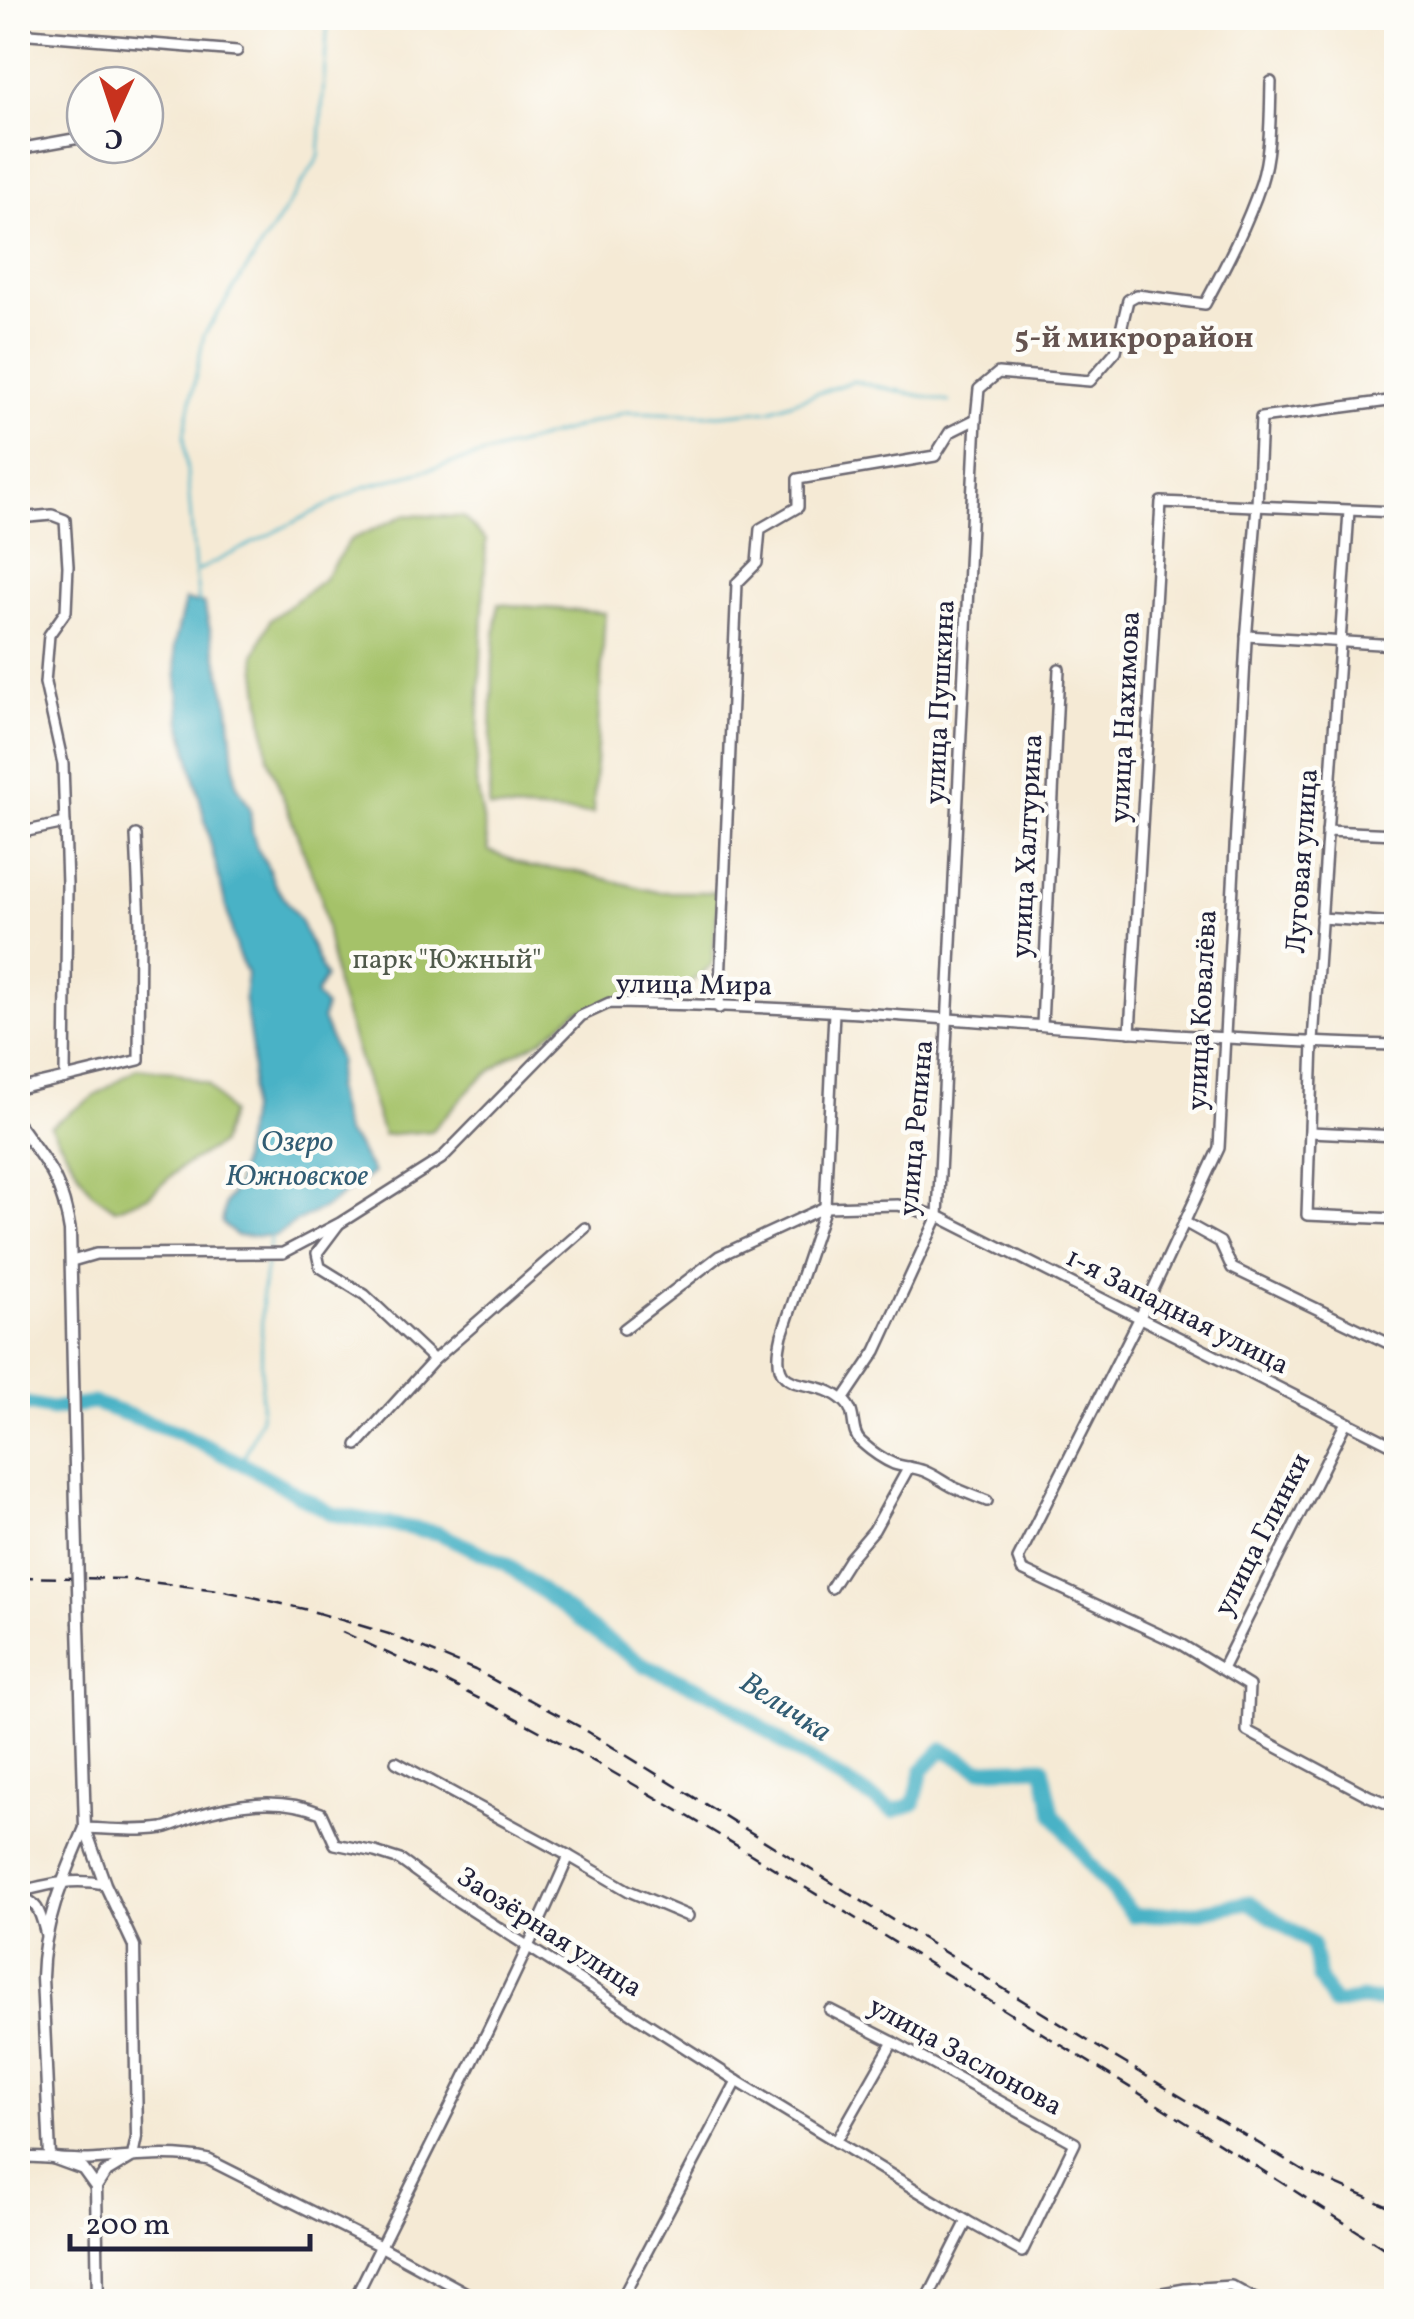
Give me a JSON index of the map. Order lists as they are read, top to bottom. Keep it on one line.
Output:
{"streets":{"street":["улица Пушкина","улица Нахимова","улица Халтурина","Луговая улица","улица Мира","улица Ковалёва","улица Репина","1-я Западная улица","улица Глинки","Заозёрная улица","улица Заслонова"]},"crossings":[["улица Пушкина","улица Мира"],["улица Пушкина","улица Репина"],["улица Нахимова","улица Мира"],["улица Нахимова","улица Ковалёва"],["улица Халтурина","улица Мира"],["Луговая улица","улица Мира"],["улица Мира","улица Ковалёва"],["улица Мира","улица Репина"],["улица Ковалёва","1-я Западная улица"],["улица Ковалёва","улица Глинки"],["улица Репина","1-я Западная улица"],["1-я Западная улица","улица Глинки"],["Заозёрная улица","улица Заслонова"]],"districts":["5-й микрорайон"],"water":["Озеро Южновское","Величка"],"parks":["парк \"Южный\""],"scale_bar":"200 m","north":"bottom"}
